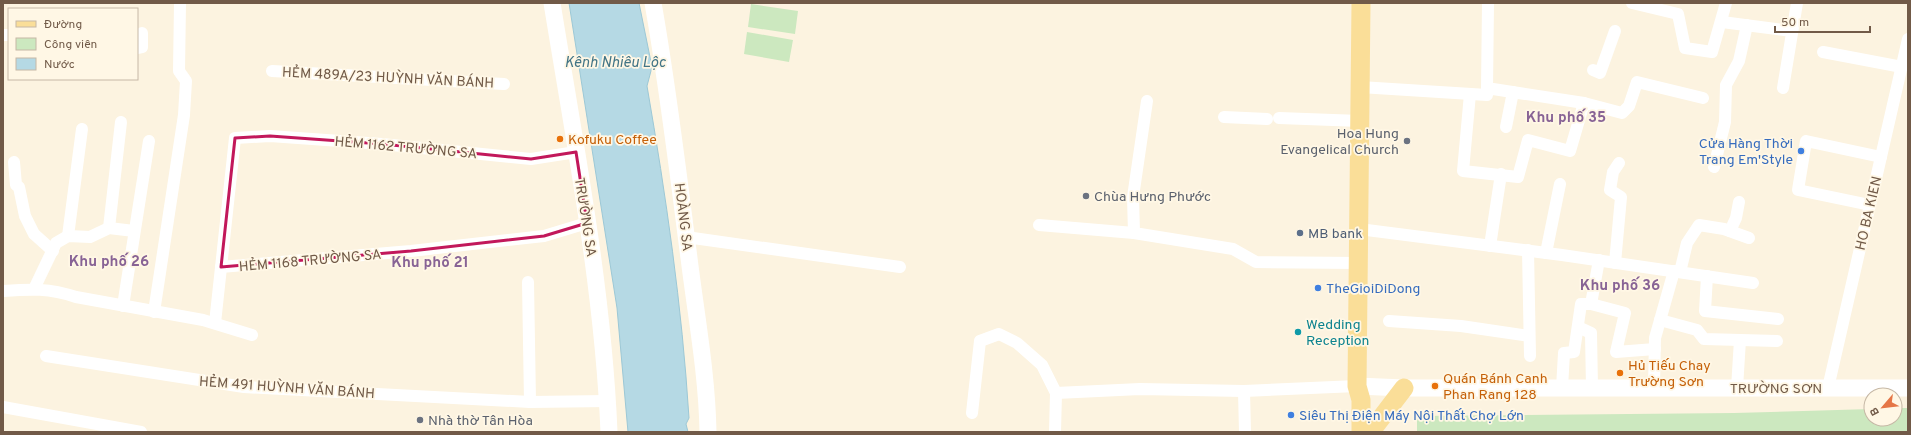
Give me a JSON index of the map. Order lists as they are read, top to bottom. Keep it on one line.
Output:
{"streets":{"street":["HẺM 489A/23 HUỲNH VĂN BÁNH","HẺM 1162 TRƯỜNG SA","HO BA KIEN","TRƯỜNG SA","HOÀNG SA","HẺM 1168 TRƯỜNG SA","HẺM 491 HUỲNH VĂN BÁNH","TRƯỜNG SƠN"]},"crossings":[["HẺM 1162 TRƯỜNG SA","TRƯỜNG SA"],["HẺM 1162 TRƯỜNG SA","HẺM 1168 TRƯỜNG SA"],["HO BA KIEN","TRƯỜNG SƠN"],["TRƯỜNG SA","HẺM 1168 TRƯỜNG SA"],["TRƯỜNG SA","HẺM 491 HUỲNH VĂN BÁNH"]],"districts":["Khu phố 35","Khu phố 26","Khu phố 21","Khu phố 36"],"water":["Kênh Nhiêu Lộc"],"places":["Kofuku Coffee","Hoa Hung Evangelical Church","Cửa Hàng Thời Trang Em'Style","Chùa Hưng Phước","MB bank","TheGioiDiDong","Wedding Reception","Hủ Tiếu Chay Trường Sơn","Quán Bánh Canh Phan Rang 128","Siêu Thị Điện Máy Nội Thất Chợ Lớn","Nhà thờ Tân Hòa"],"legend":["Đường","Công viên","Nước"],"scale_bar":"50 m","north":"bottom left"}
